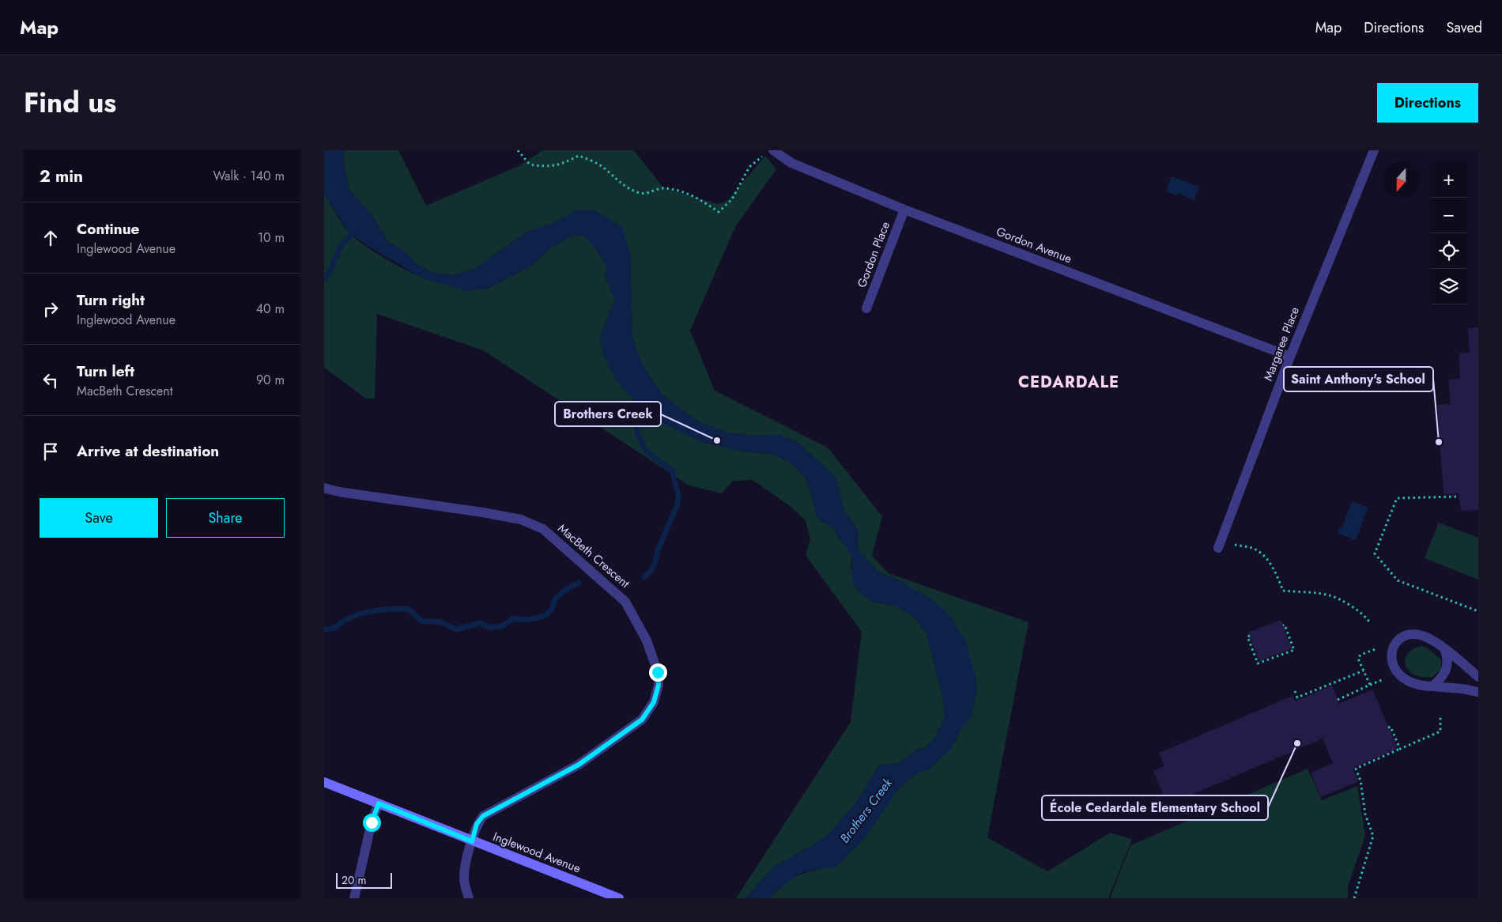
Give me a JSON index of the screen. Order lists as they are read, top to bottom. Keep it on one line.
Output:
{"streets":{"street":["Gordon Avenue","Gordon Place","Margaree Place","MacBeth Crescent","Inglewood Avenue"]},"crossings":[["Gordon Avenue","Gordon Place"],["Gordon Avenue","Margaree Place"],["MacBeth Crescent","Inglewood Avenue"]],"districts":["CEDARDALE"],"water":["Brothers Creek"],"places":["Brothers Creek","Saint Anthony's School","École Cedardale Elementary School"],"scale_bar":"20 m","north":"bottom","page":{"header":"Map","nav":["Map","Directions","Saved"],"title":"Find us","buttons":["Directions",["Save","Share"]],"heading":["2 min","Walk · 140 m"],"map_buttons":["+","−"],"list":[["Continue","Inglewood Avenue","10 m"],["Turn right","Inglewood Avenue","40 m"],["Turn left","MacBeth Crescent","90 m"],"Arrive at destination"],"scale":"20 m"}}
